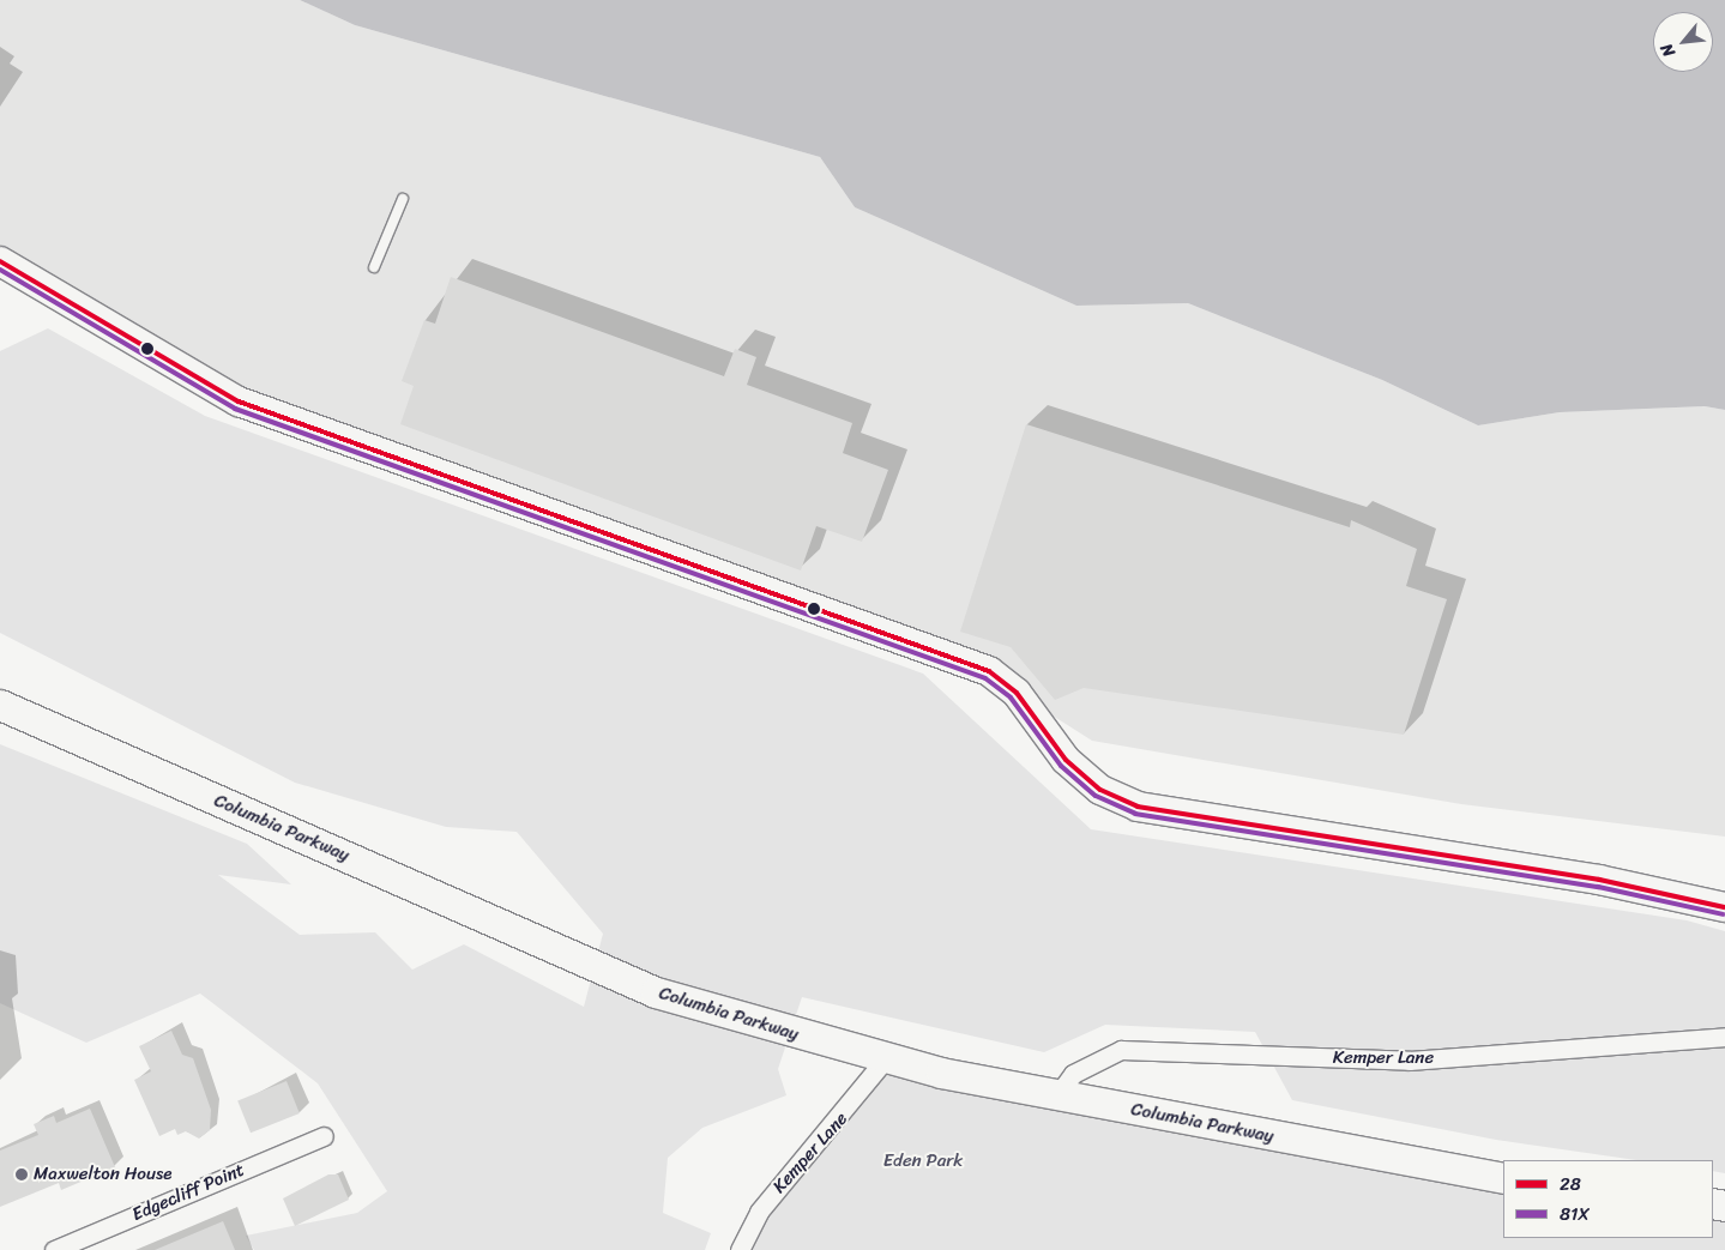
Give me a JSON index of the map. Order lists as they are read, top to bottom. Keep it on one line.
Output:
{"streets":{"highway":["Columbia Parkway"],"street":["Kemper Lane","Edgecliff Point"]},"crossings":[["Columbia Parkway","Kemper Lane"]],"parks":["Eden Park"],"places":["Maxwelton House"],"lines":["transit line 28","transit line 81X"],"legend":["28","81X"],"north":"bottom left"}
